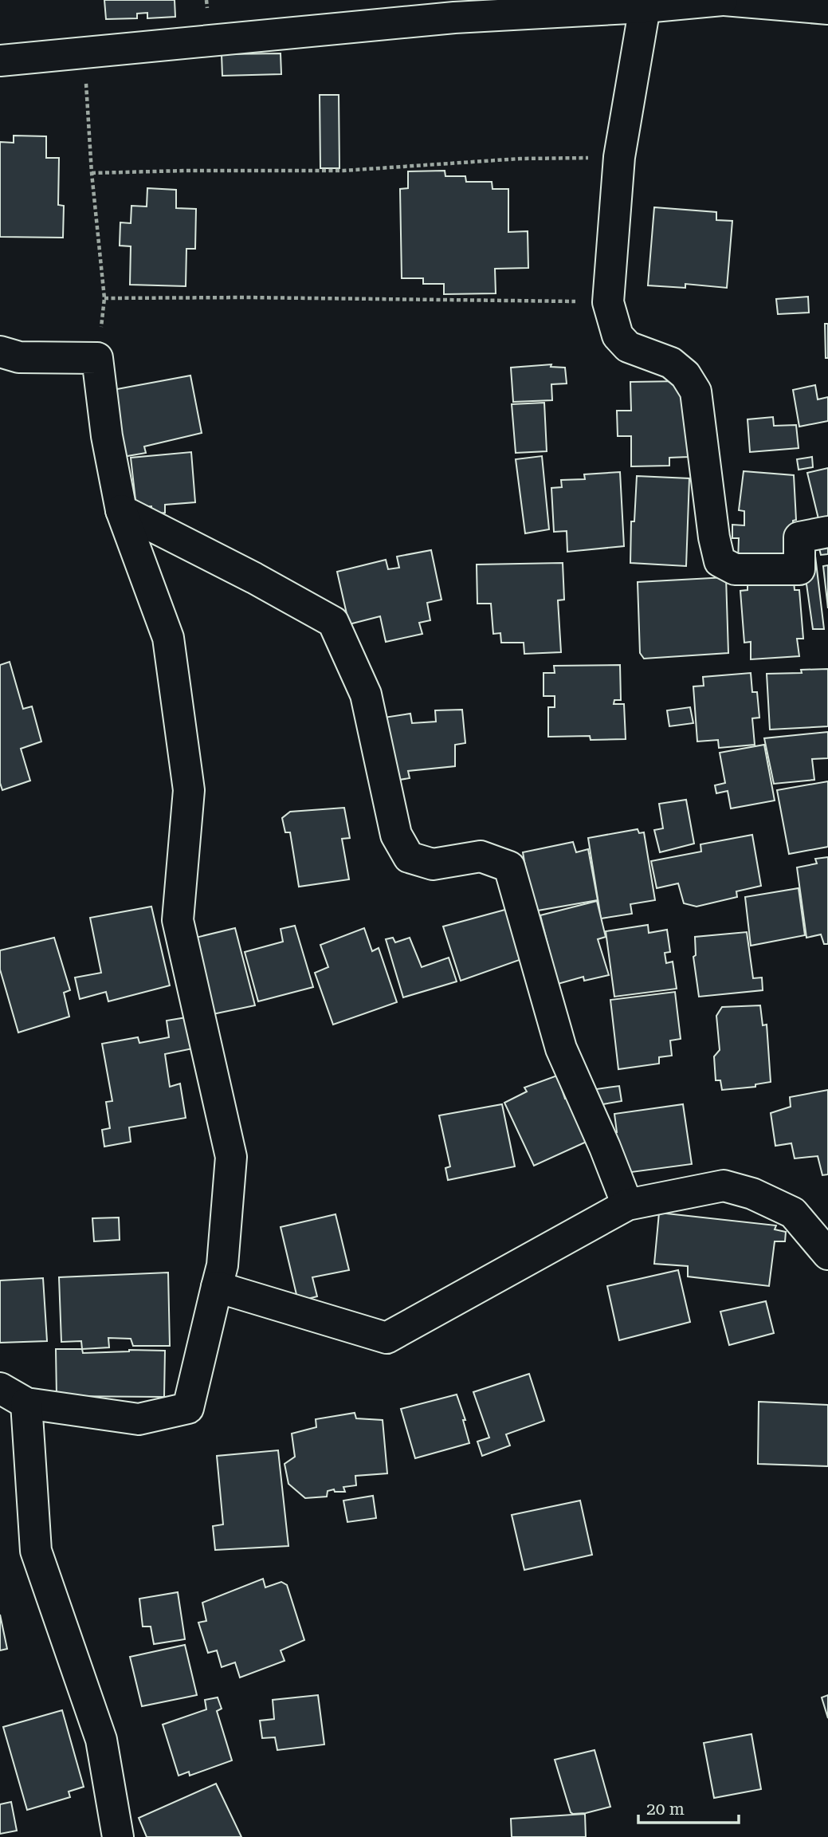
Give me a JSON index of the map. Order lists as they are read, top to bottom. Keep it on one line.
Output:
{"scale_bar":"20 m"}
